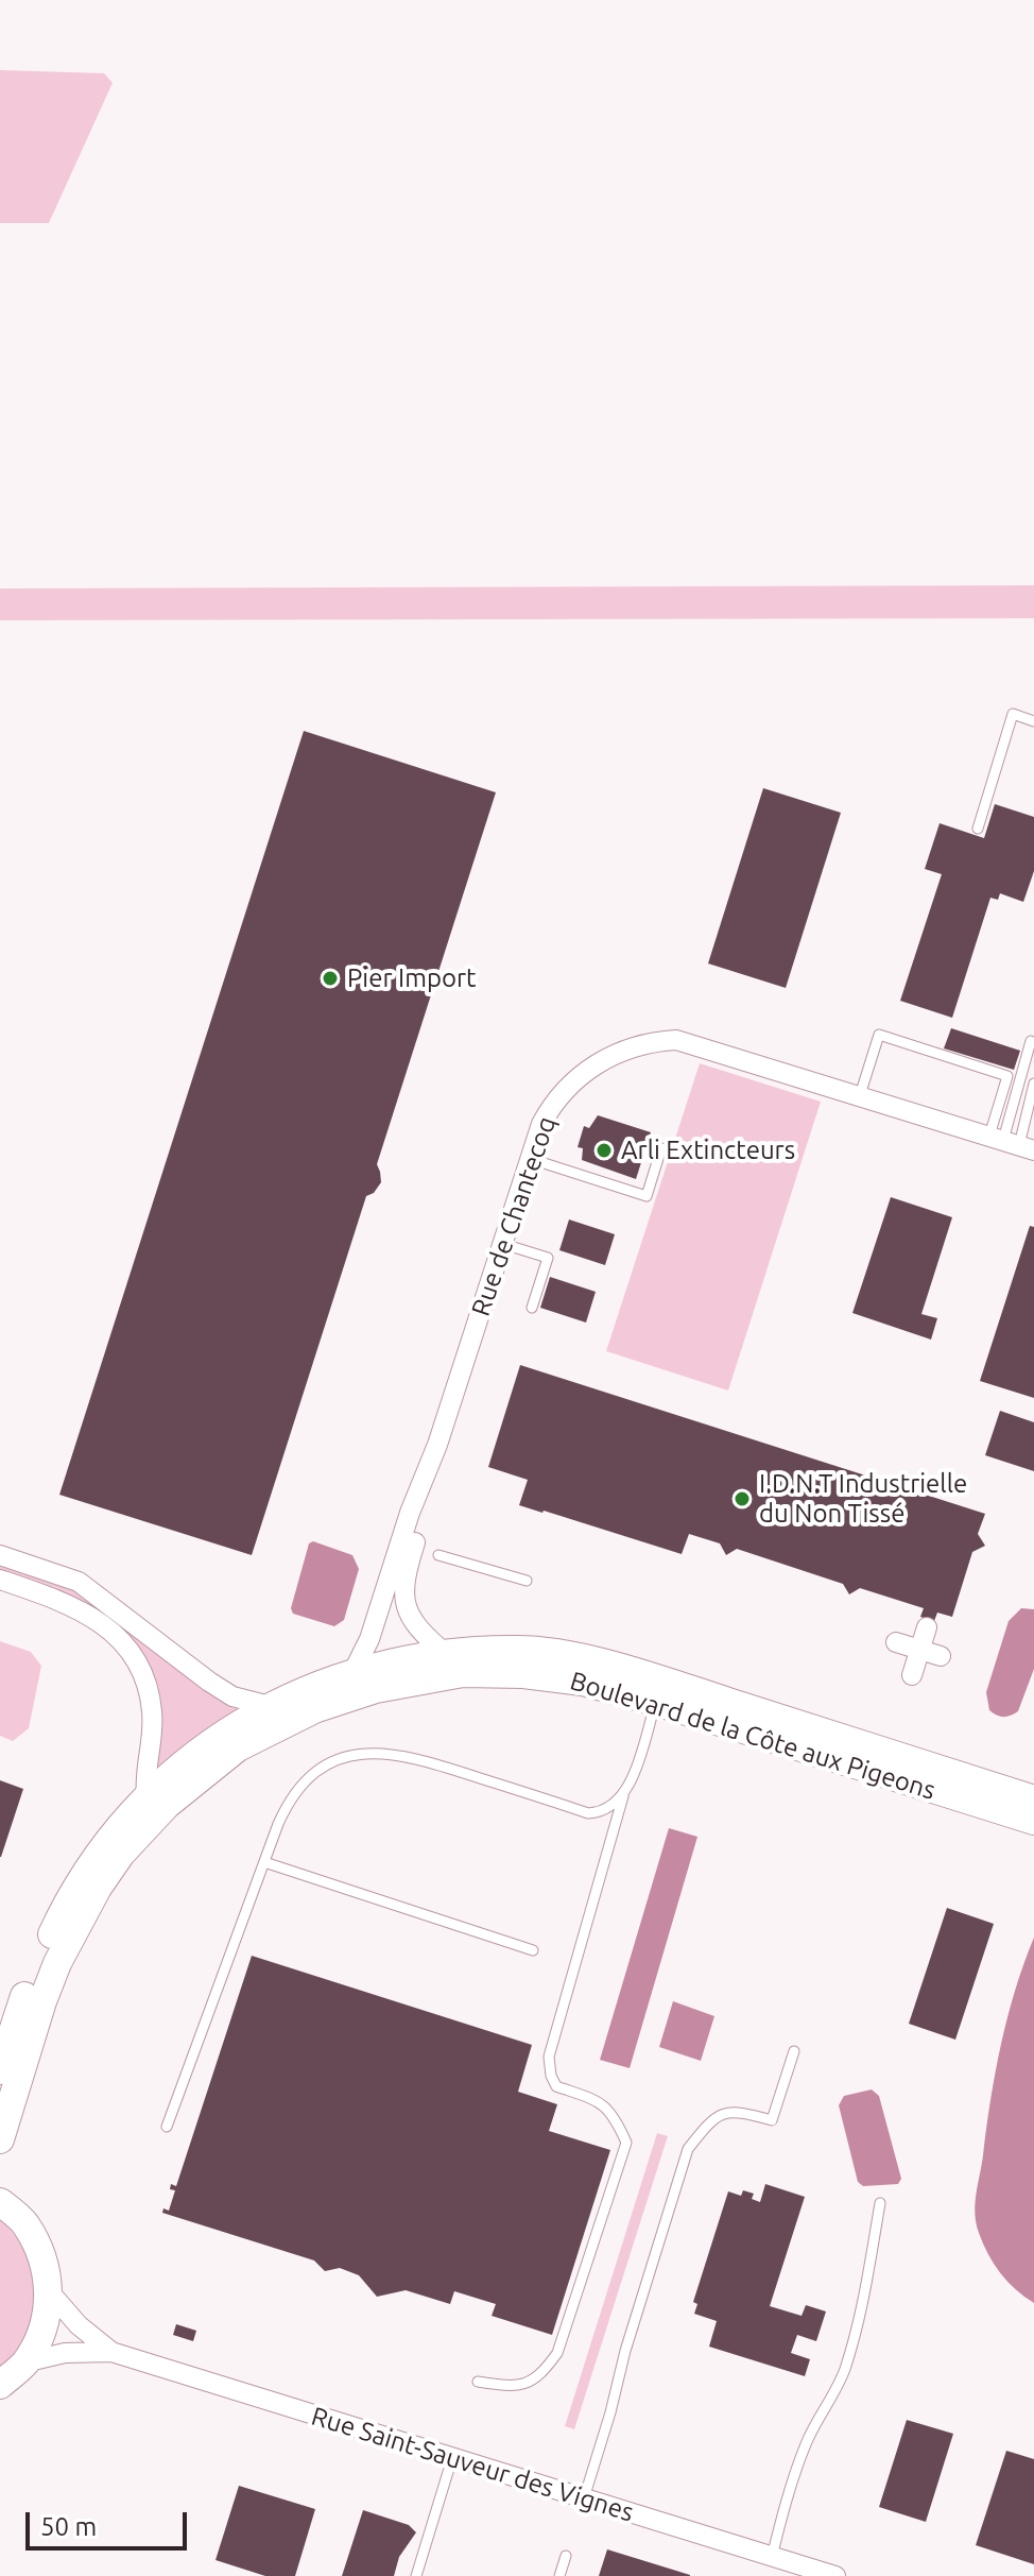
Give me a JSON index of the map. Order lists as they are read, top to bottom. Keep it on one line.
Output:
{"streets":{"street":["Rue de Chantecoq","Boulevard de la Côte aux Pigeons","Rue Saint-Sauveur des Vignes"]},"crossings":[["Rue de Chantecoq","Boulevard de la Côte aux Pigeons"]],"places":["Pier Import","Arli Extincteurs","I.D.N.T Industrielle du Non Tissé"],"scale_bar":"50 m"}
